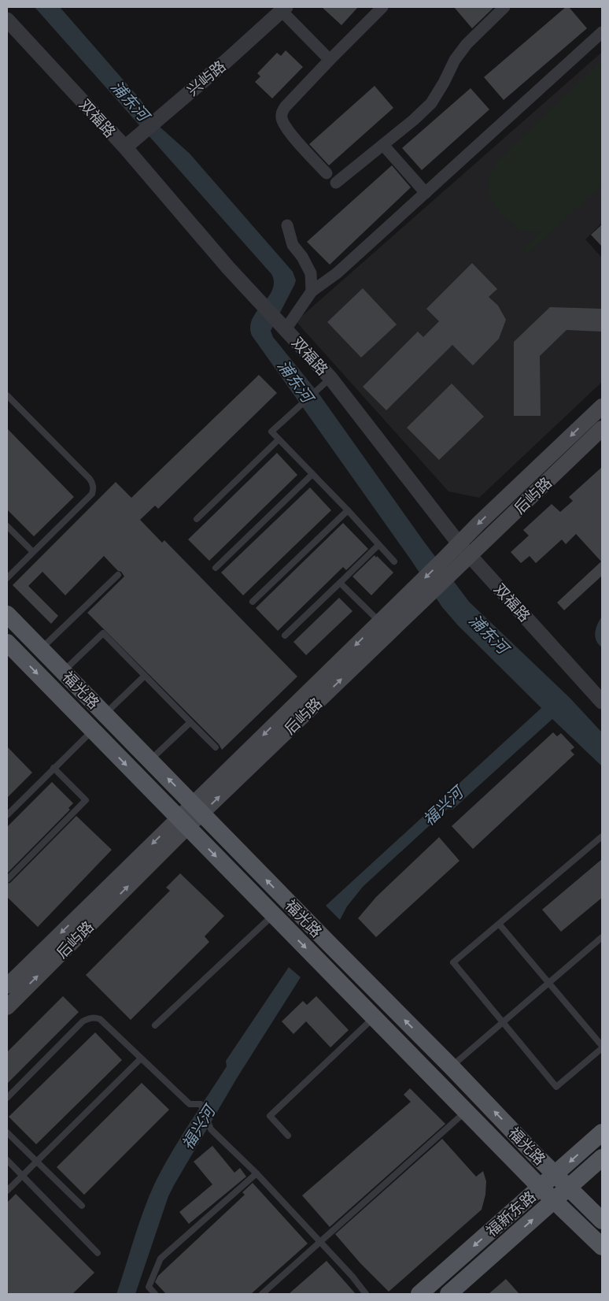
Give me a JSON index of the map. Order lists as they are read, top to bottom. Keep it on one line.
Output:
{"streets":{"main road":["后屿路","福光路","福新东路"],"street":["兴屿路","双福路"]},"crossings":[["兴屿路","双福路"],["双福路","后屿路"],["后屿路","福光路"],["福光路","福新东路"]],"water":["浦东河","福兴河"]}
